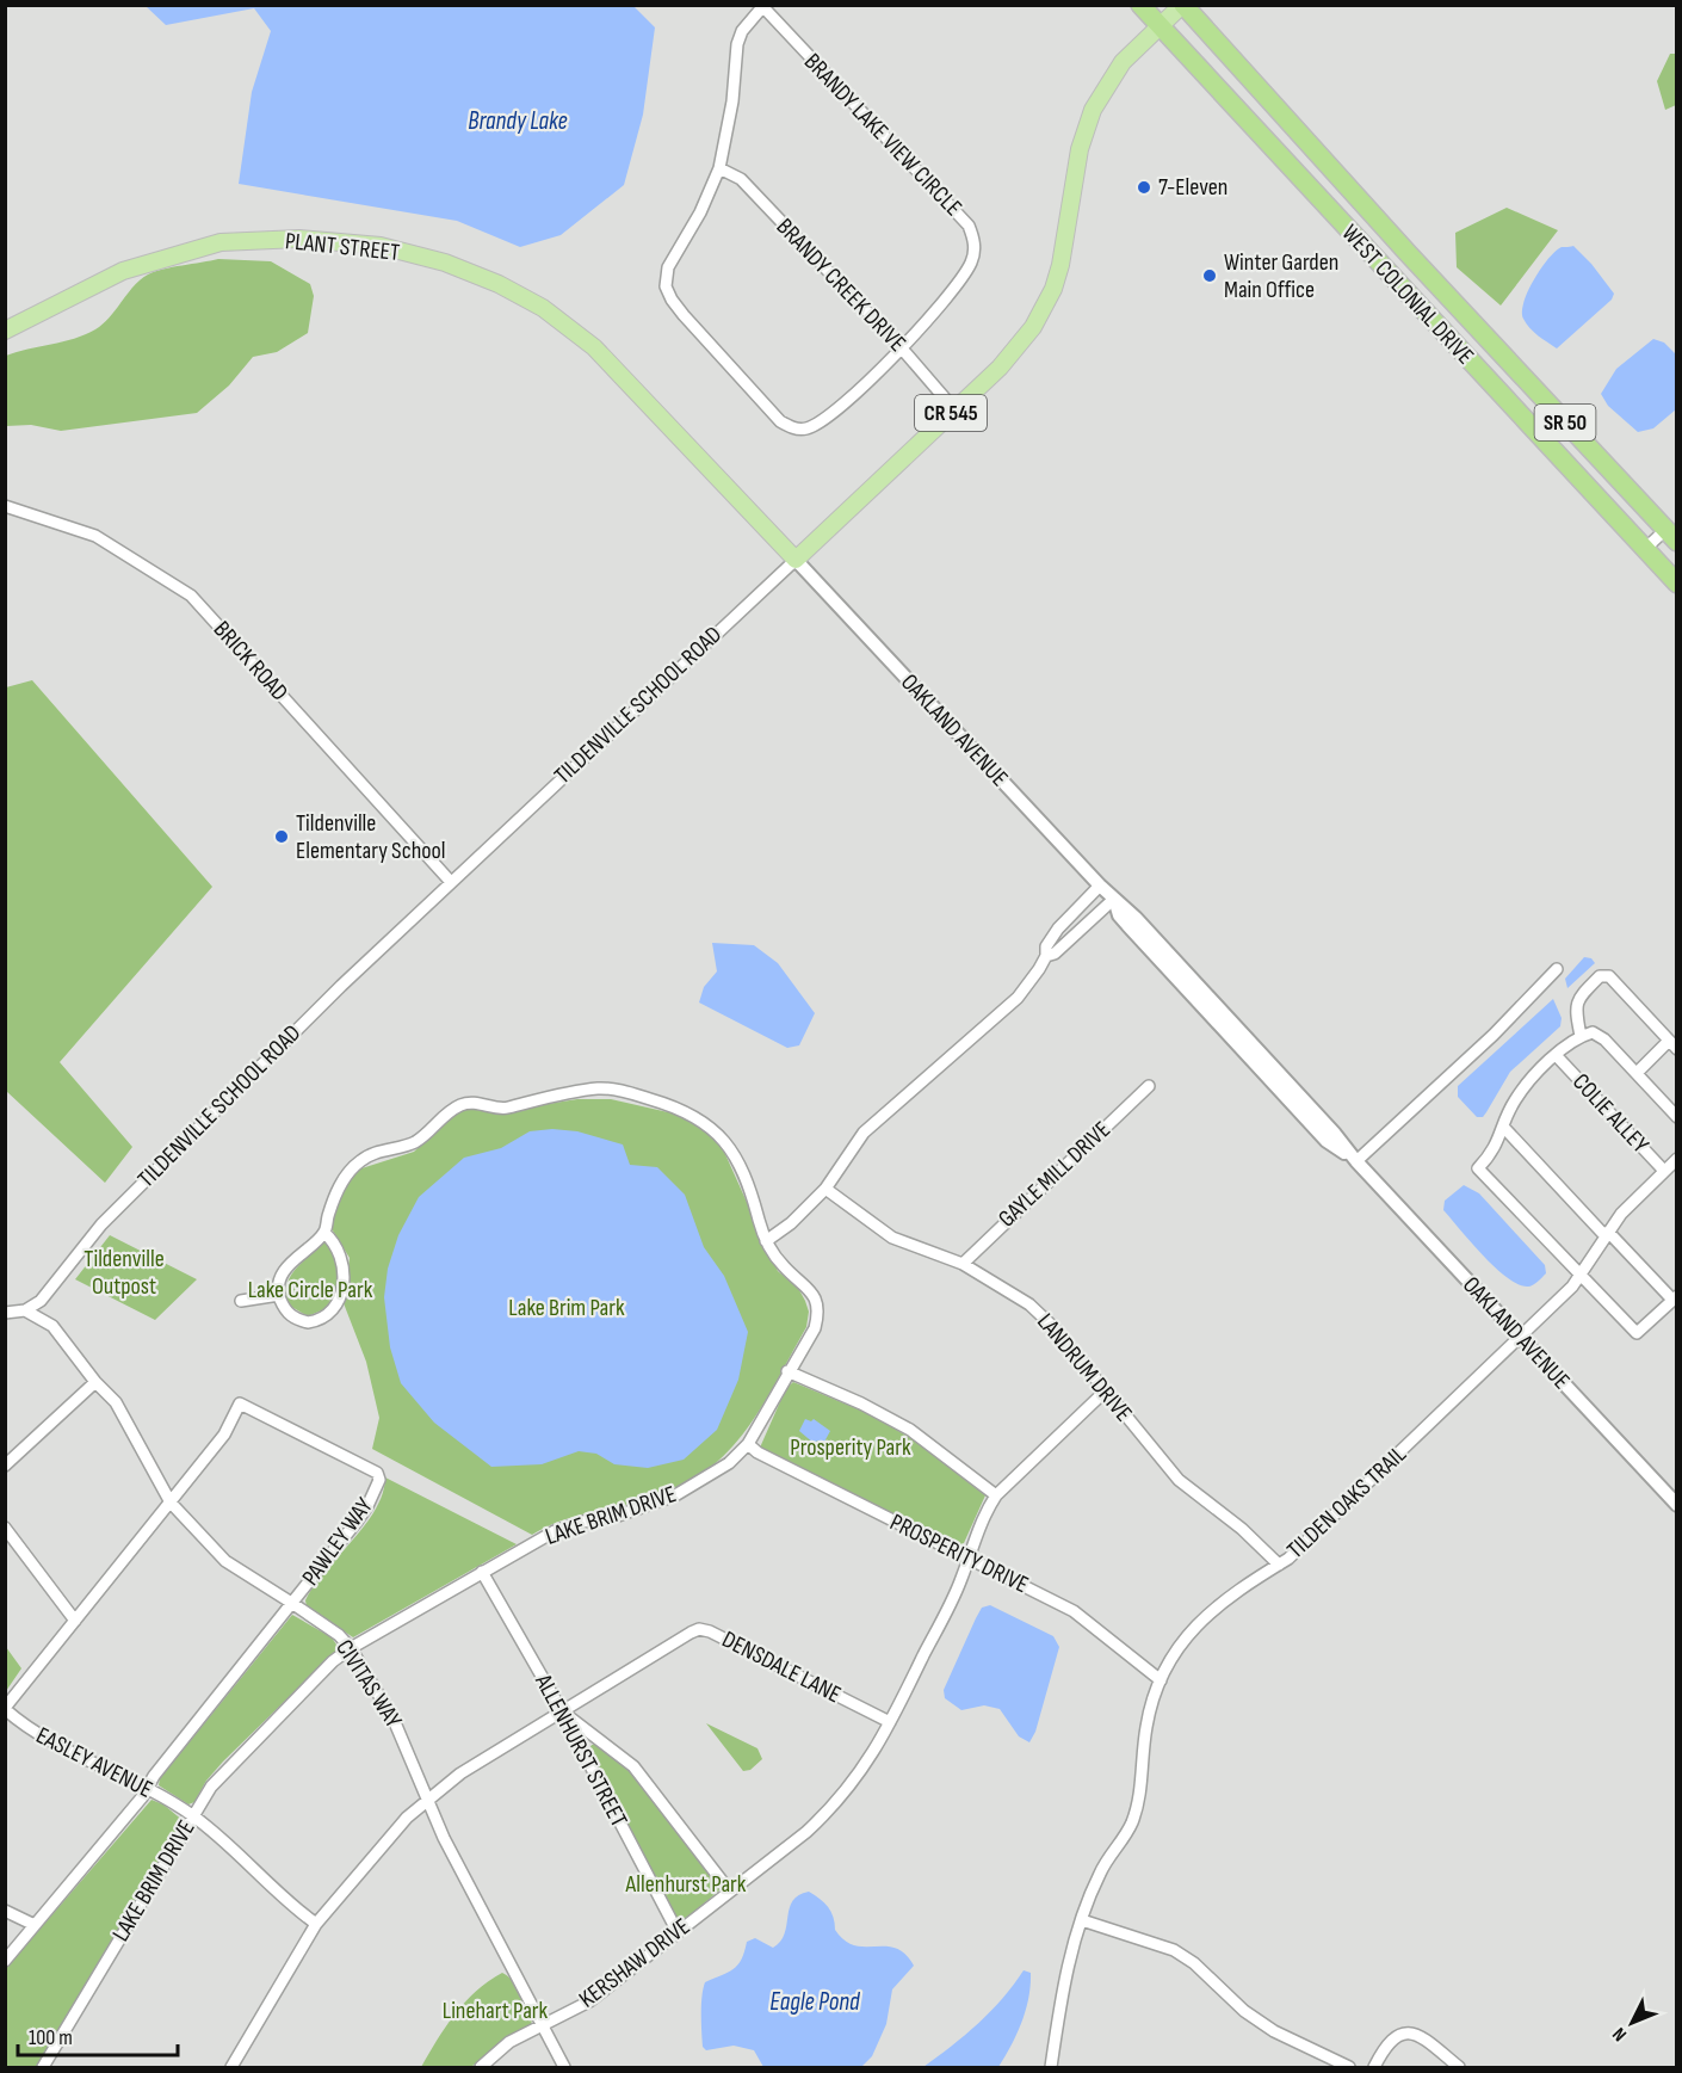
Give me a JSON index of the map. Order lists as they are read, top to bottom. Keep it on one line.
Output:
{"streets":{"highway":["WEST COLONIAL DRIVE","SR 50"],"main road":["PLANT STREET","CR 545","TILDENVILLE SCHOOL ROAD"],"street":["BRANDY LAKE VIEW CIRCLE","BRANDY CREEK DRIVE","BRICK ROAD","OAKLAND AVENUE","COLIE ALLEY","GAYLE MILL DRIVE","LANDRUM DRIVE","TILDEN OAKS TRAIL","LAKE BRIM DRIVE","PAWLEY WAY","PROSPERITY DRIVE","DENSDALE LANE","CIVITAS WAY","ALLENHURST STREET","EASLEY AVENUE","KERSHAW DRIVE"]},"crossings":[["BRANDY LAKE VIEW CIRCLE","BRANDY CREEK DRIVE"],["PLANT STREET","TILDENVILLE SCHOOL ROAD"],["PLANT STREET","OAKLAND AVENUE"],["BRANDY CREEK DRIVE","TILDENVILLE SCHOOL ROAD"],["WEST COLONIAL DRIVE","CR 545"],["WEST COLONIAL DRIVE","TILDENVILLE SCHOOL ROAD"],["CR 545","TILDENVILLE SCHOOL ROAD"],["BRICK ROAD","TILDENVILLE SCHOOL ROAD"],["TILDENVILLE SCHOOL ROAD","OAKLAND AVENUE"],["TILDENVILLE SCHOOL ROAD","CIVITAS WAY"],["OAKLAND AVENUE","TILDEN OAKS TRAIL"],["COLIE ALLEY","TILDEN OAKS TRAIL"],["GAYLE MILL DRIVE","LANDRUM DRIVE"],["LANDRUM DRIVE","TILDEN OAKS TRAIL"],["TILDEN OAKS TRAIL","PROSPERITY DRIVE"],["LAKE BRIM DRIVE","PROSPERITY DRIVE"],["LAKE BRIM DRIVE","CIVITAS WAY"],["LAKE BRIM DRIVE","ALLENHURST STREET"],["LAKE BRIM DRIVE","EASLEY AVENUE"],["PAWLEY WAY","CIVITAS WAY"],["PAWLEY WAY","EASLEY AVENUE"],["PROSPERITY DRIVE","KERSHAW DRIVE"],["DENSDALE LANE","ALLENHURST STREET"],["DENSDALE LANE","KERSHAW DRIVE"],["CIVITAS WAY","KERSHAW DRIVE"],["ALLENHURST STREET","KERSHAW DRIVE"]],"water":["Brandy Lake","Eagle Pond"],"parks":["Tildenville Outpost","Lake Circle Park","Lake Brim Park","Prosperity Park","Allenhurst Park","Linehart Park"],"places":["7-Eleven","Winter Garden Main Office","Tildenville Elementary School"],"scale_bar":"100 m","north":"bottom left"}
